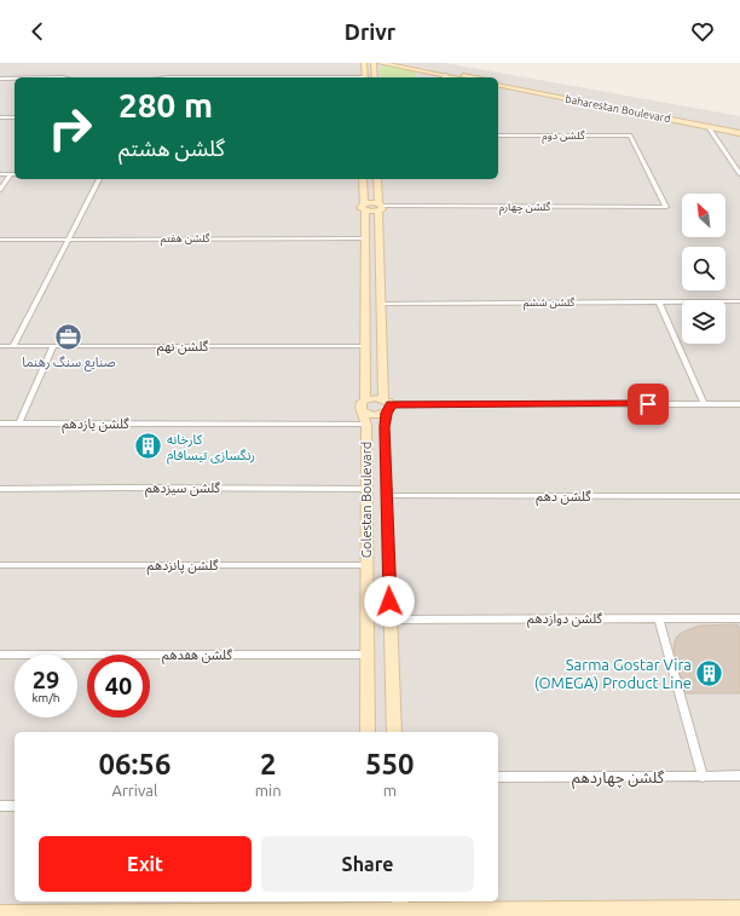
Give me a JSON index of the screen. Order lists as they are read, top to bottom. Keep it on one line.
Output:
{"streets":{"street":["baharestan Boulevard","گلشن دوم","گلشن چهارم","گلشن هفتم","گلشن ششم","گلشن نهم","گلشن یازدهم","گلشن سیزدهم","گلشن دهم","Golestan Boulevard","گلشن پانزدهم","گلشن دوازدهم","گلشن هفدهم","گلشن چهاردهم"]},"crossings":[["گلشن دوم","گلشن چهارم"],["گلشن چهارم","Golestan Boulevard"],["گلشن هفتم","Golestan Boulevard"],["گلشن ششم","Golestan Boulevard"],["گلشن نهم","Golestan Boulevard"],["گلشن یازدهم","Golestan Boulevard"],["گلشن سیزدهم","Golestan Boulevard"],["گلشن دهم","Golestan Boulevard"],["Golestan Boulevard","گلشن پانزدهم"],["Golestan Boulevard","گلشن دوازدهم"],["Golestan Boulevard","گلشن هفدهم"]],"places":{"office":["صنایع سنگ رهنما"],"building":["کارخانه رنگسازی تیسافام","Sarma Gostar Vira (OMEGA) Product Line"]},"north":"top left","page":{"header":"Drivr","turn":["280 m","گلشن هشتم"],"speed":"29 km/h","limit":"40","eta":["06:56","Arrival","2","min","550","m"],"buttons":["Exit","Share"]}}
